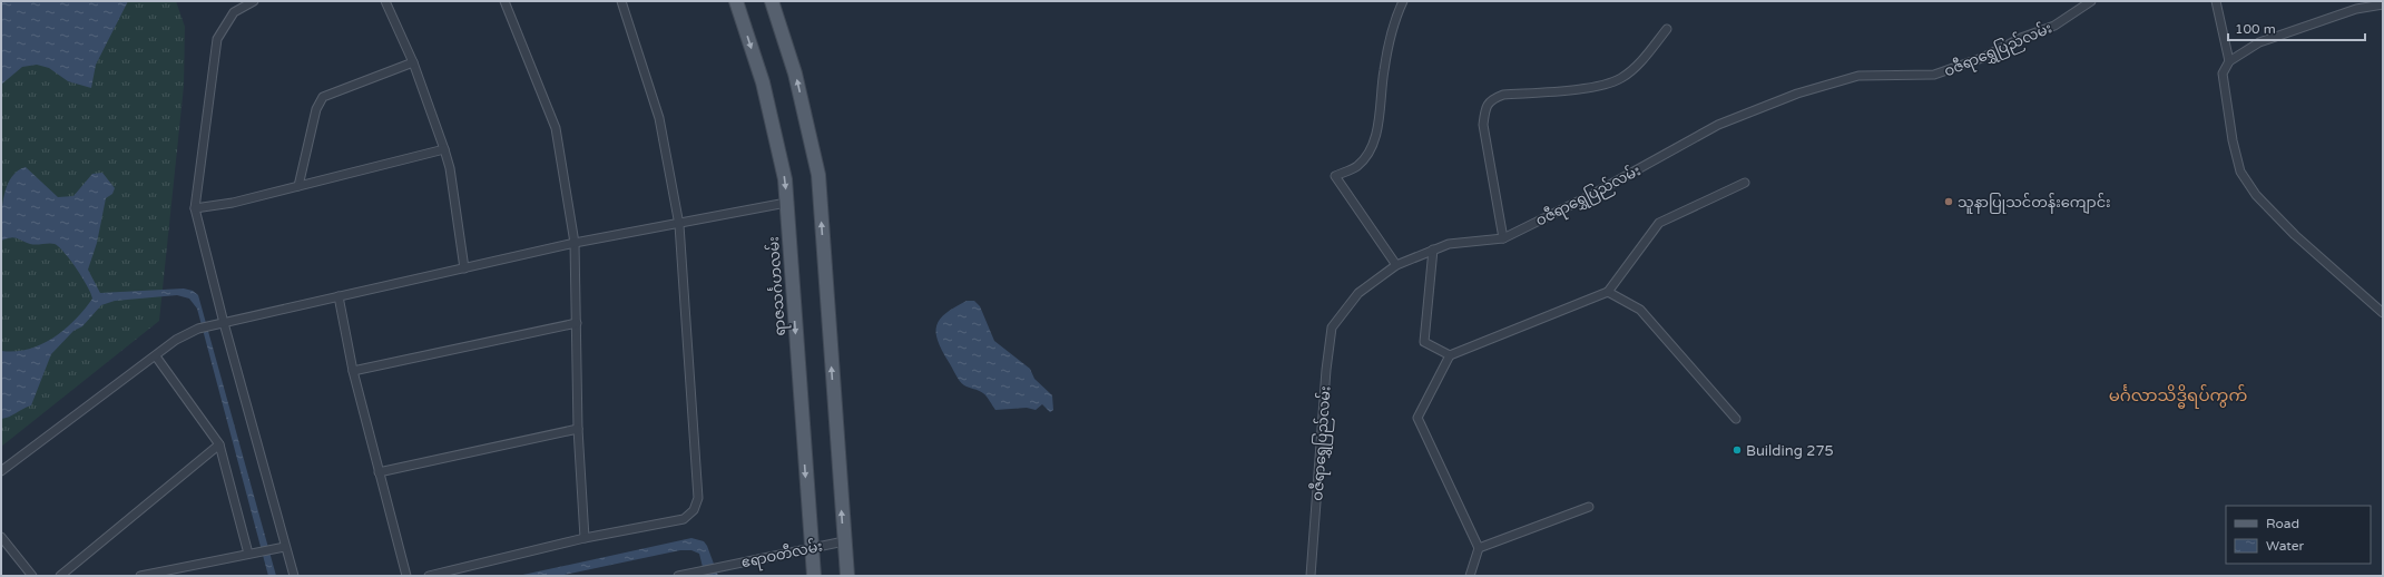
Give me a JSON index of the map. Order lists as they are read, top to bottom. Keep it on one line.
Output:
{"streets":{"main road":["ရာဇသင်္ဂဟလမ်း"],"street":["ဝဇီရာရွှေပြည်လမ်း","ဧရာဝတီလမ်း"]},"crossings":[["ရာဇသင်္ဂဟလမ်း","ဧရာဝတီလမ်း"]],"districts":["မင်္ဂလာသိဒ္ဓိရပ်ကွက်"],"places":["သူနာပြုသင်တန်းကျောင်း","Building 275"],"legend":["Road","Water"],"scale_bar":"100 m"}
